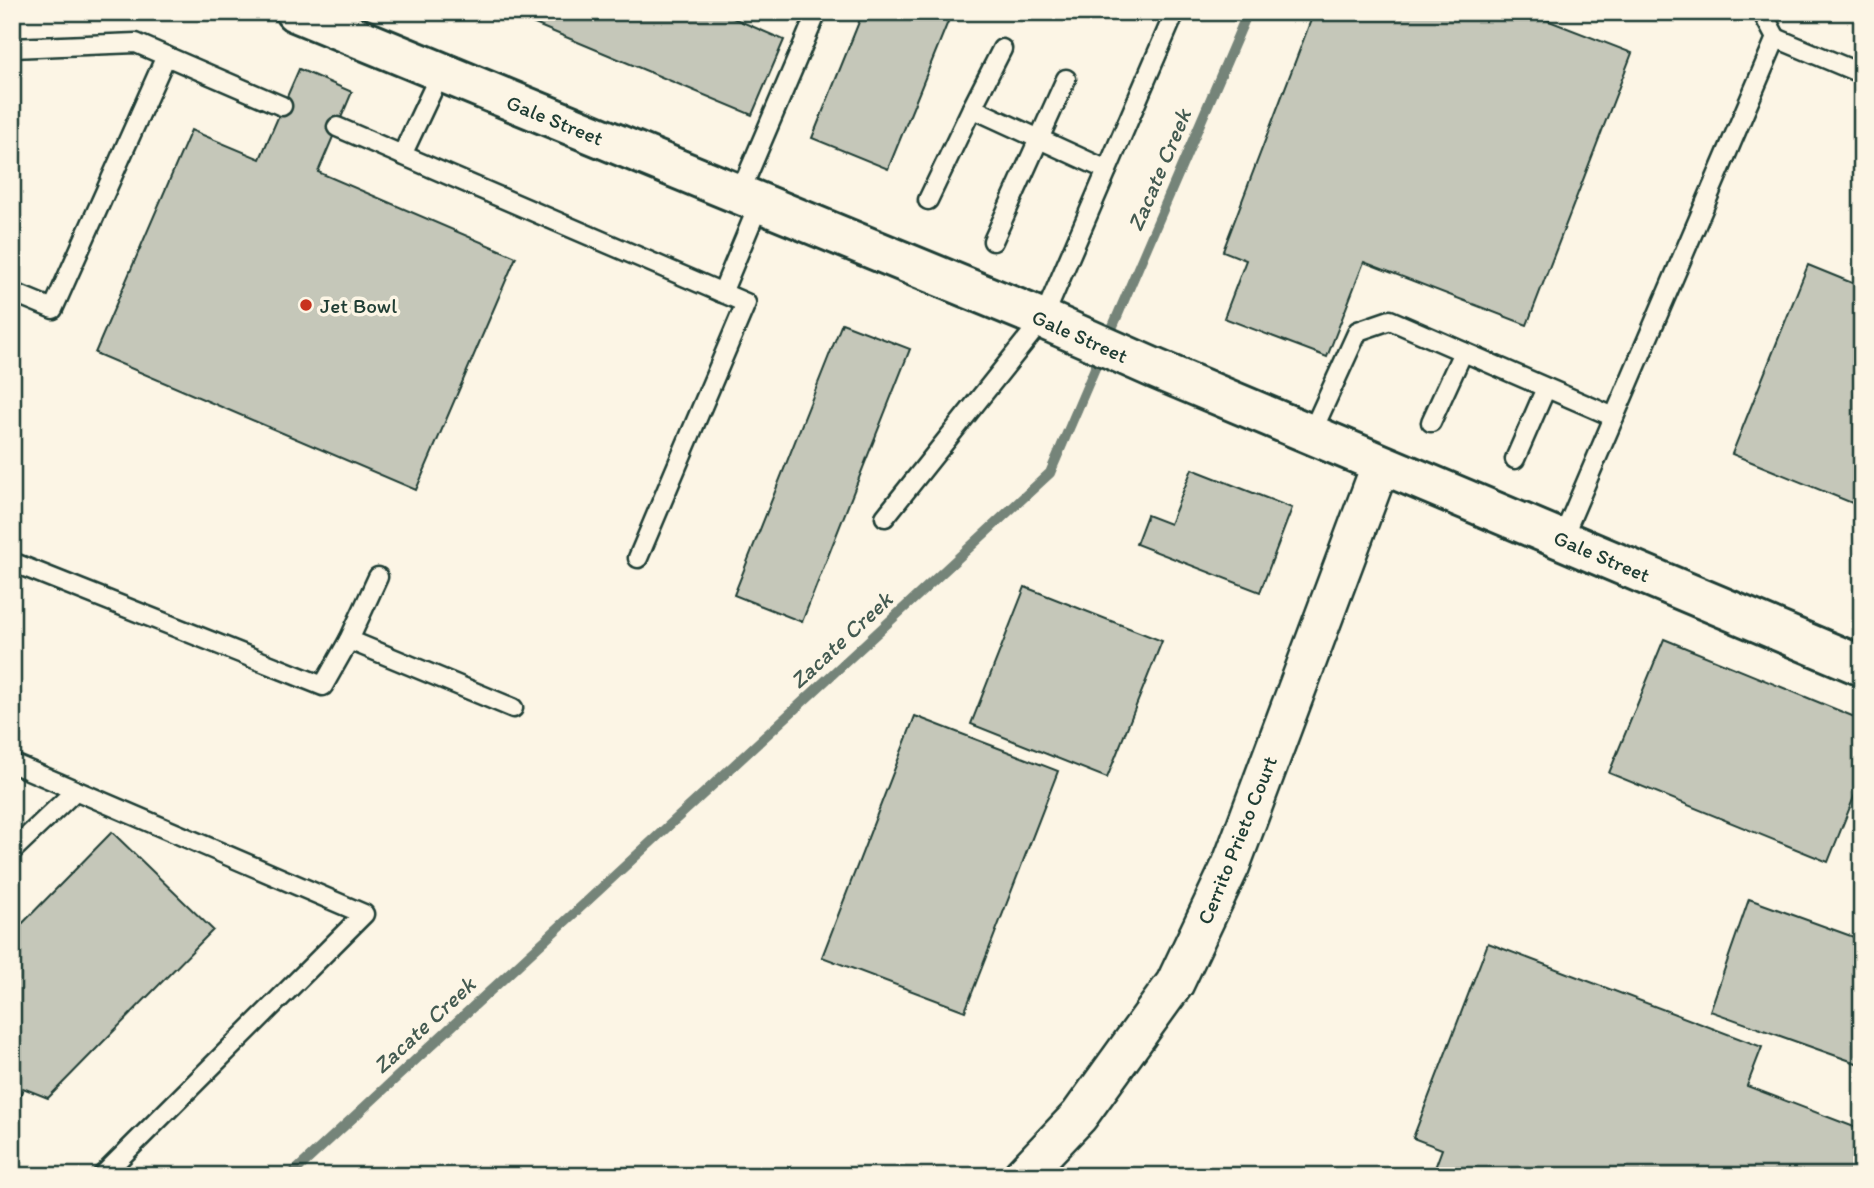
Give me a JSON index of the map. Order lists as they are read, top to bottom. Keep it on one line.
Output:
{"streets":{"street":["Gale Street","Cerrito Prieto Court"]},"crossings":[["Gale Street","Cerrito Prieto Court"]],"water":["Zacate Creek"],"places":["Jet Bowl"]}
